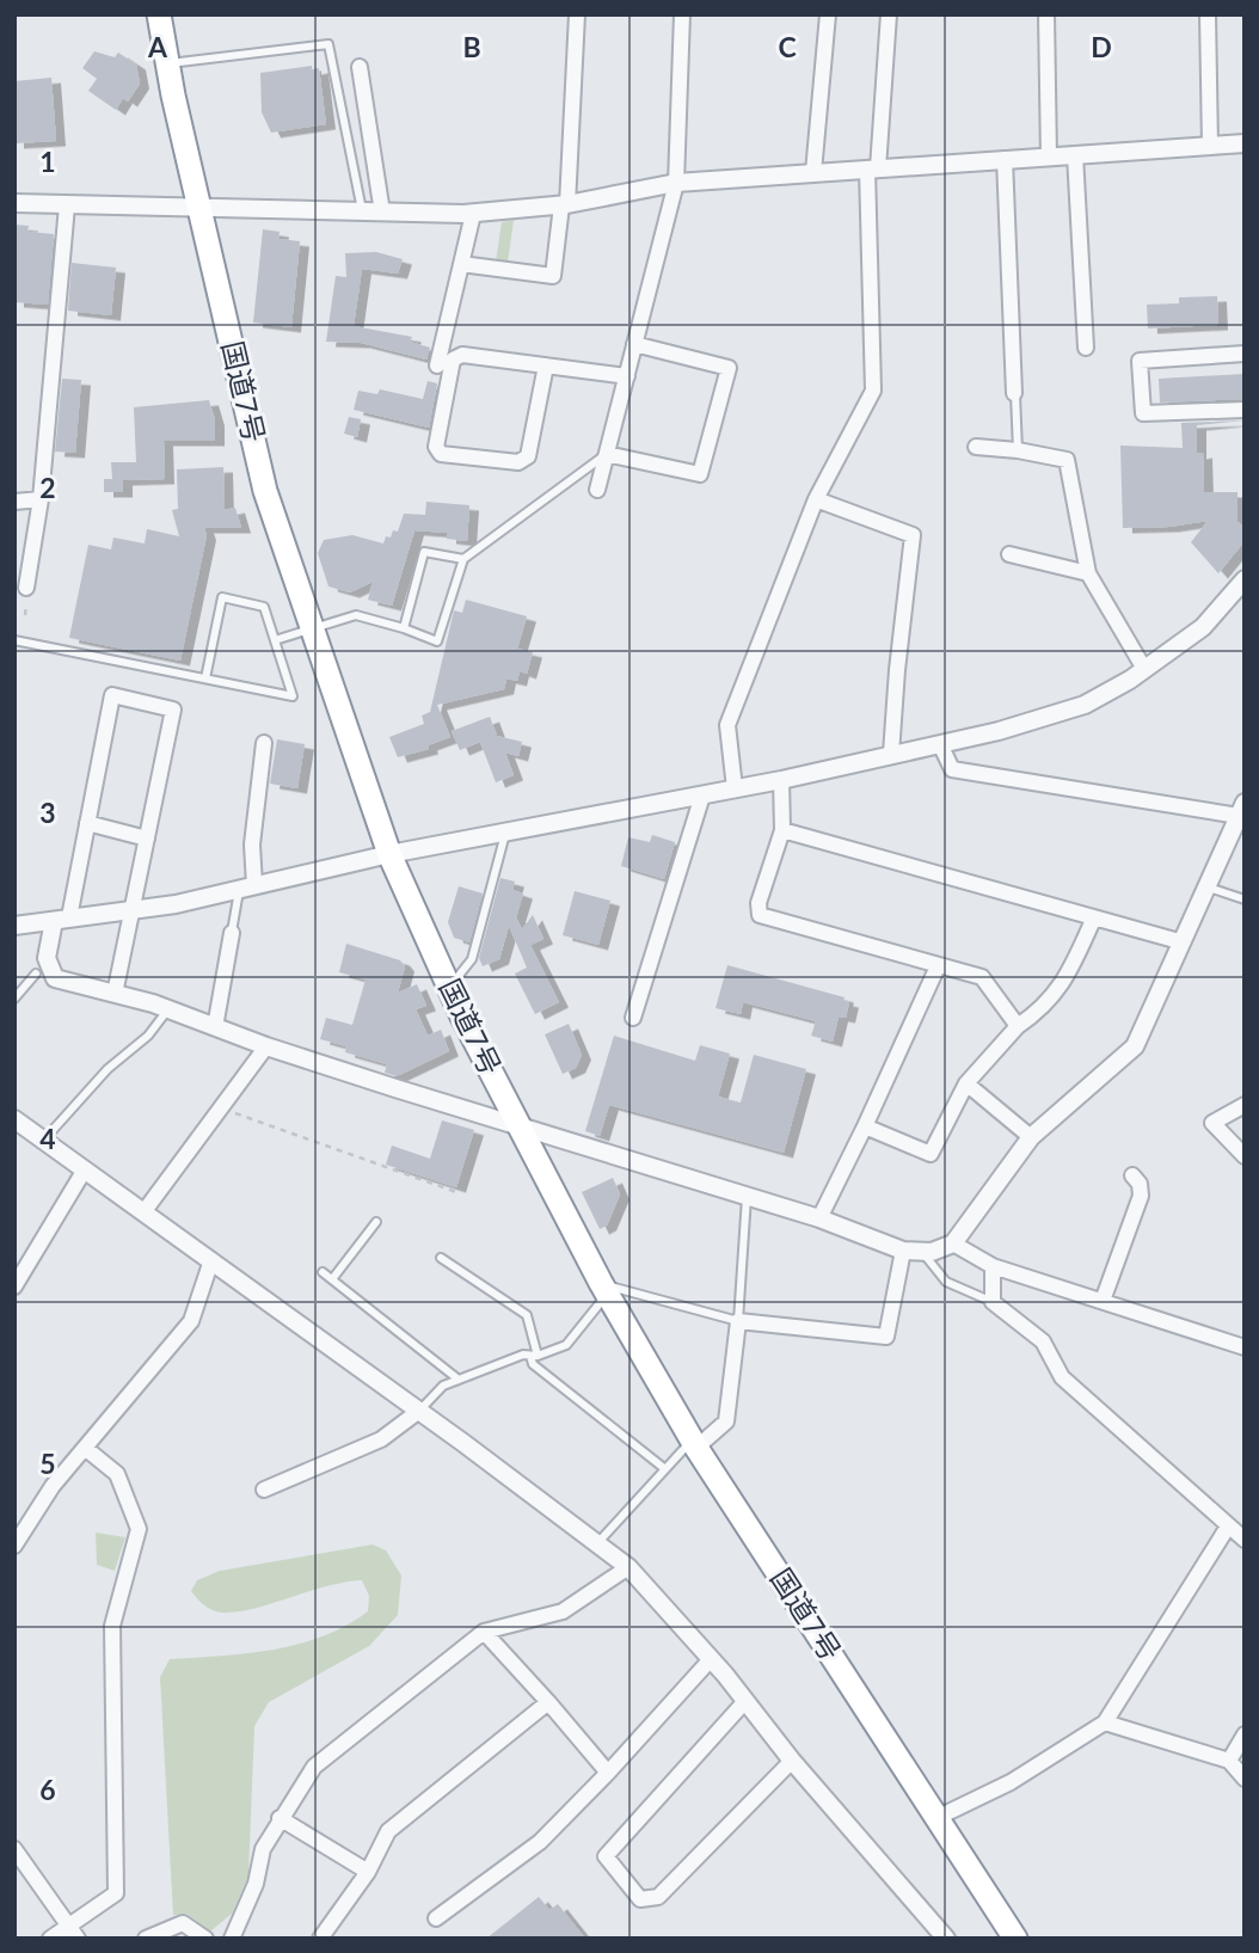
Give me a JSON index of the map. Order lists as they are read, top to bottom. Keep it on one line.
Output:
{"streets":{"highway":["国道7号"]},"grid":{"columns":["A","B","C","D"],"rows":["1","2","3","4","5","6"]}}
